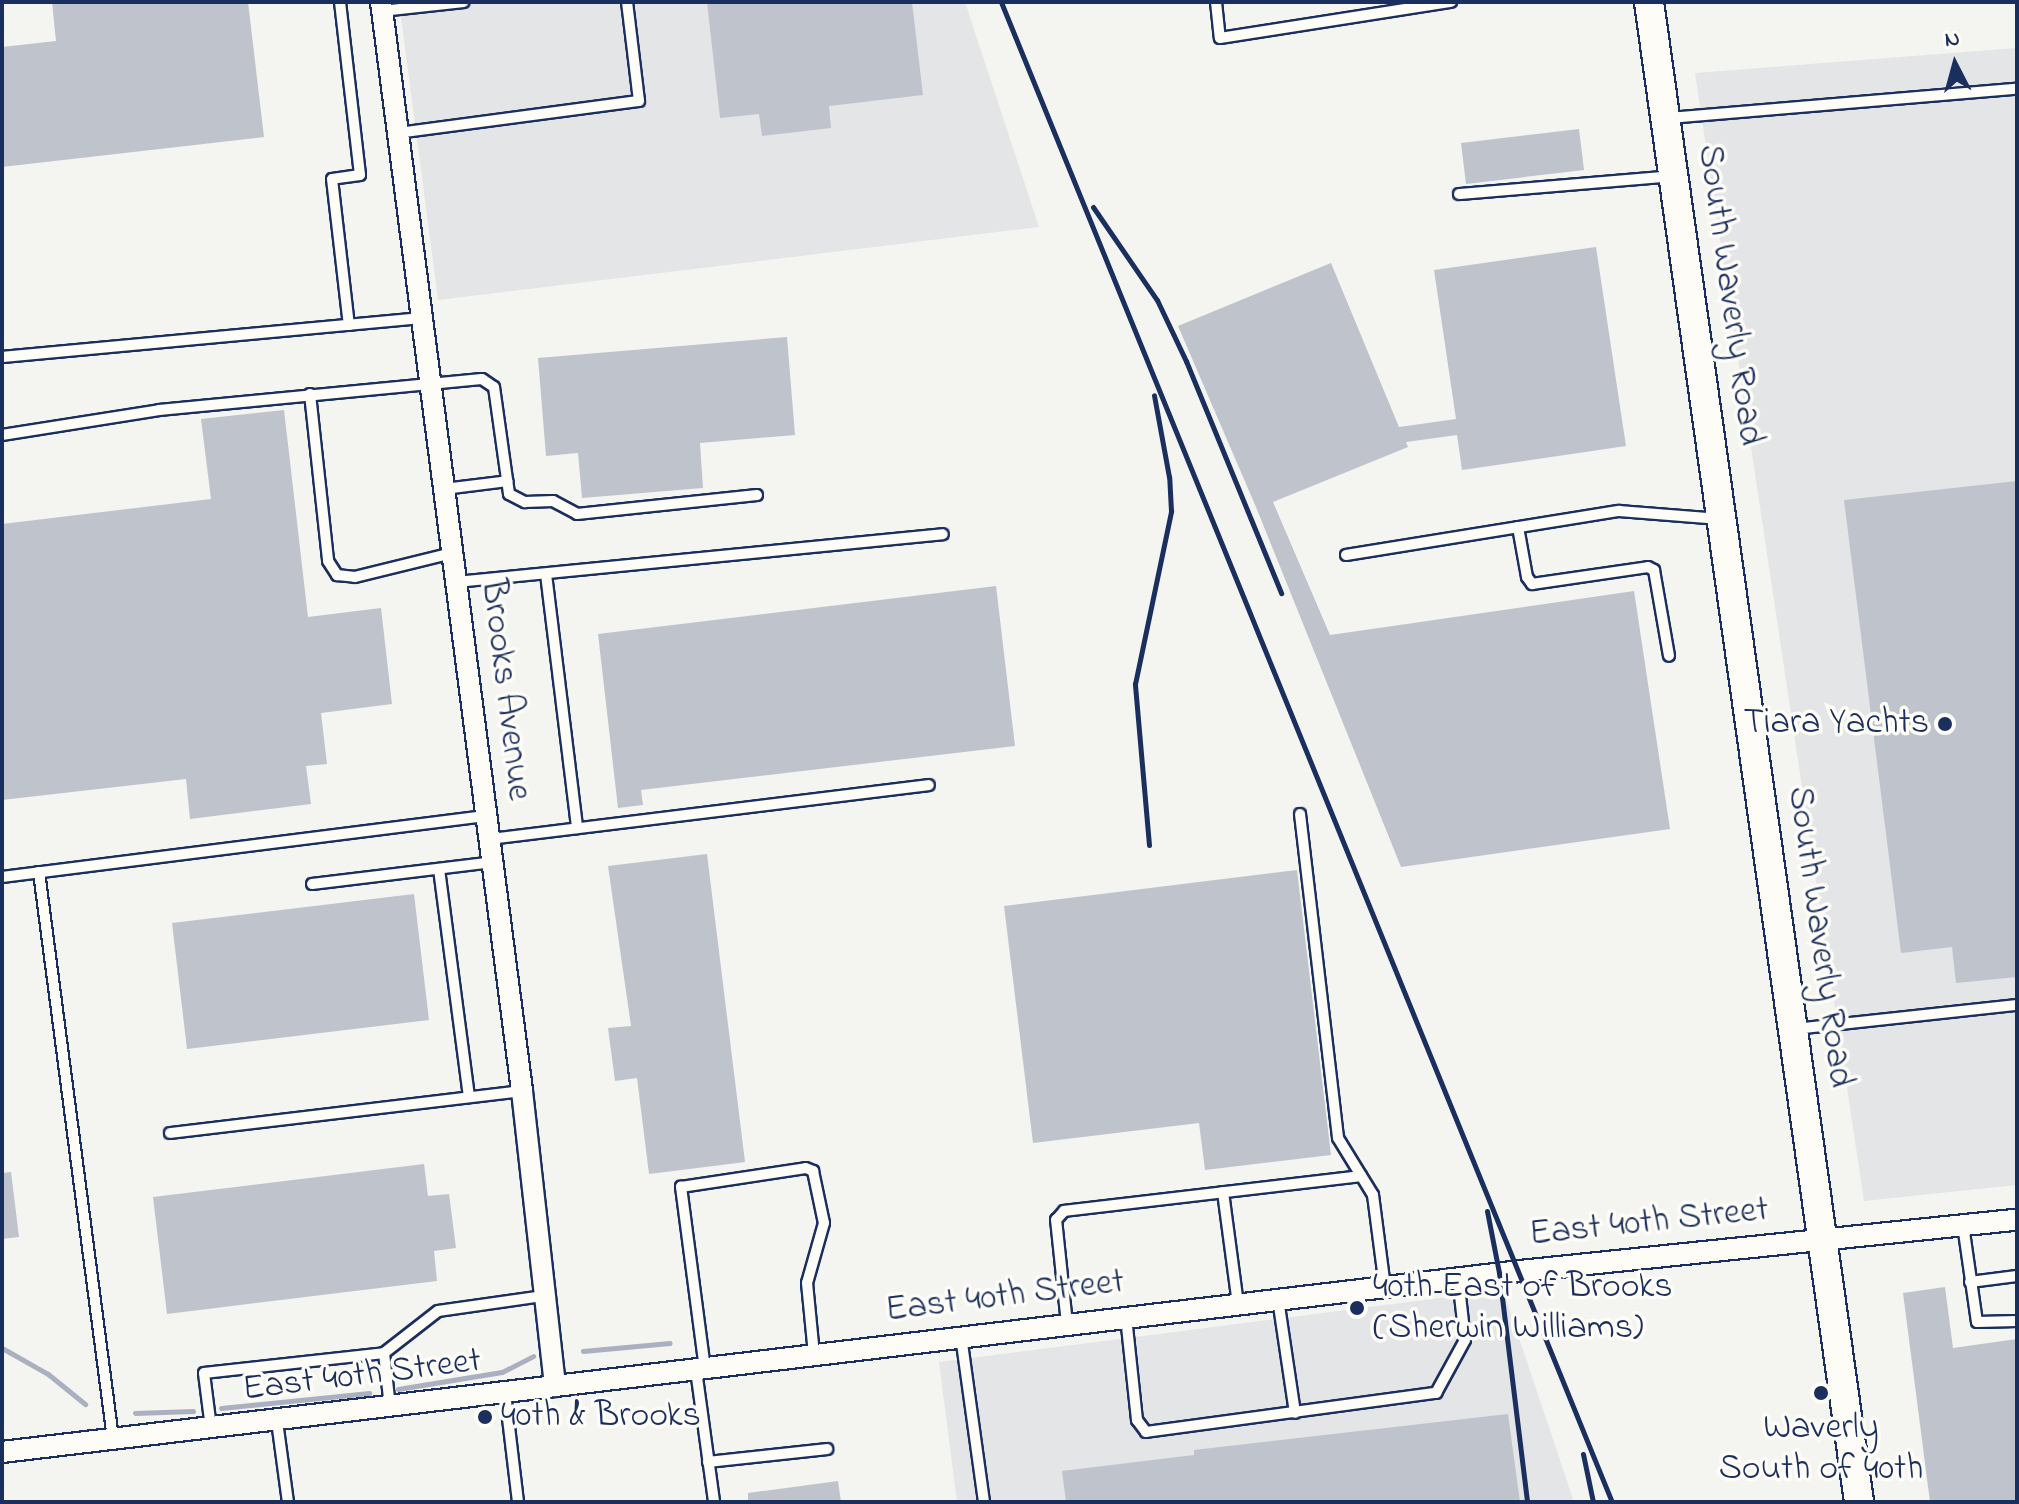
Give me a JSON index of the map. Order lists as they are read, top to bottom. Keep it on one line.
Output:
{"streets":{"main road":["South Waverly Road"],"street":["Brooks Avenue","East 40th Street"]},"crossings":[["South Waverly Road","East 40th Street"],["Brooks Avenue","East 40th Street"]],"places":["Tiara Yachts","40th East of Brooks (Sherwin Williams)","Waverly South of 40th","40th & Brooks"],"north":"top"}
